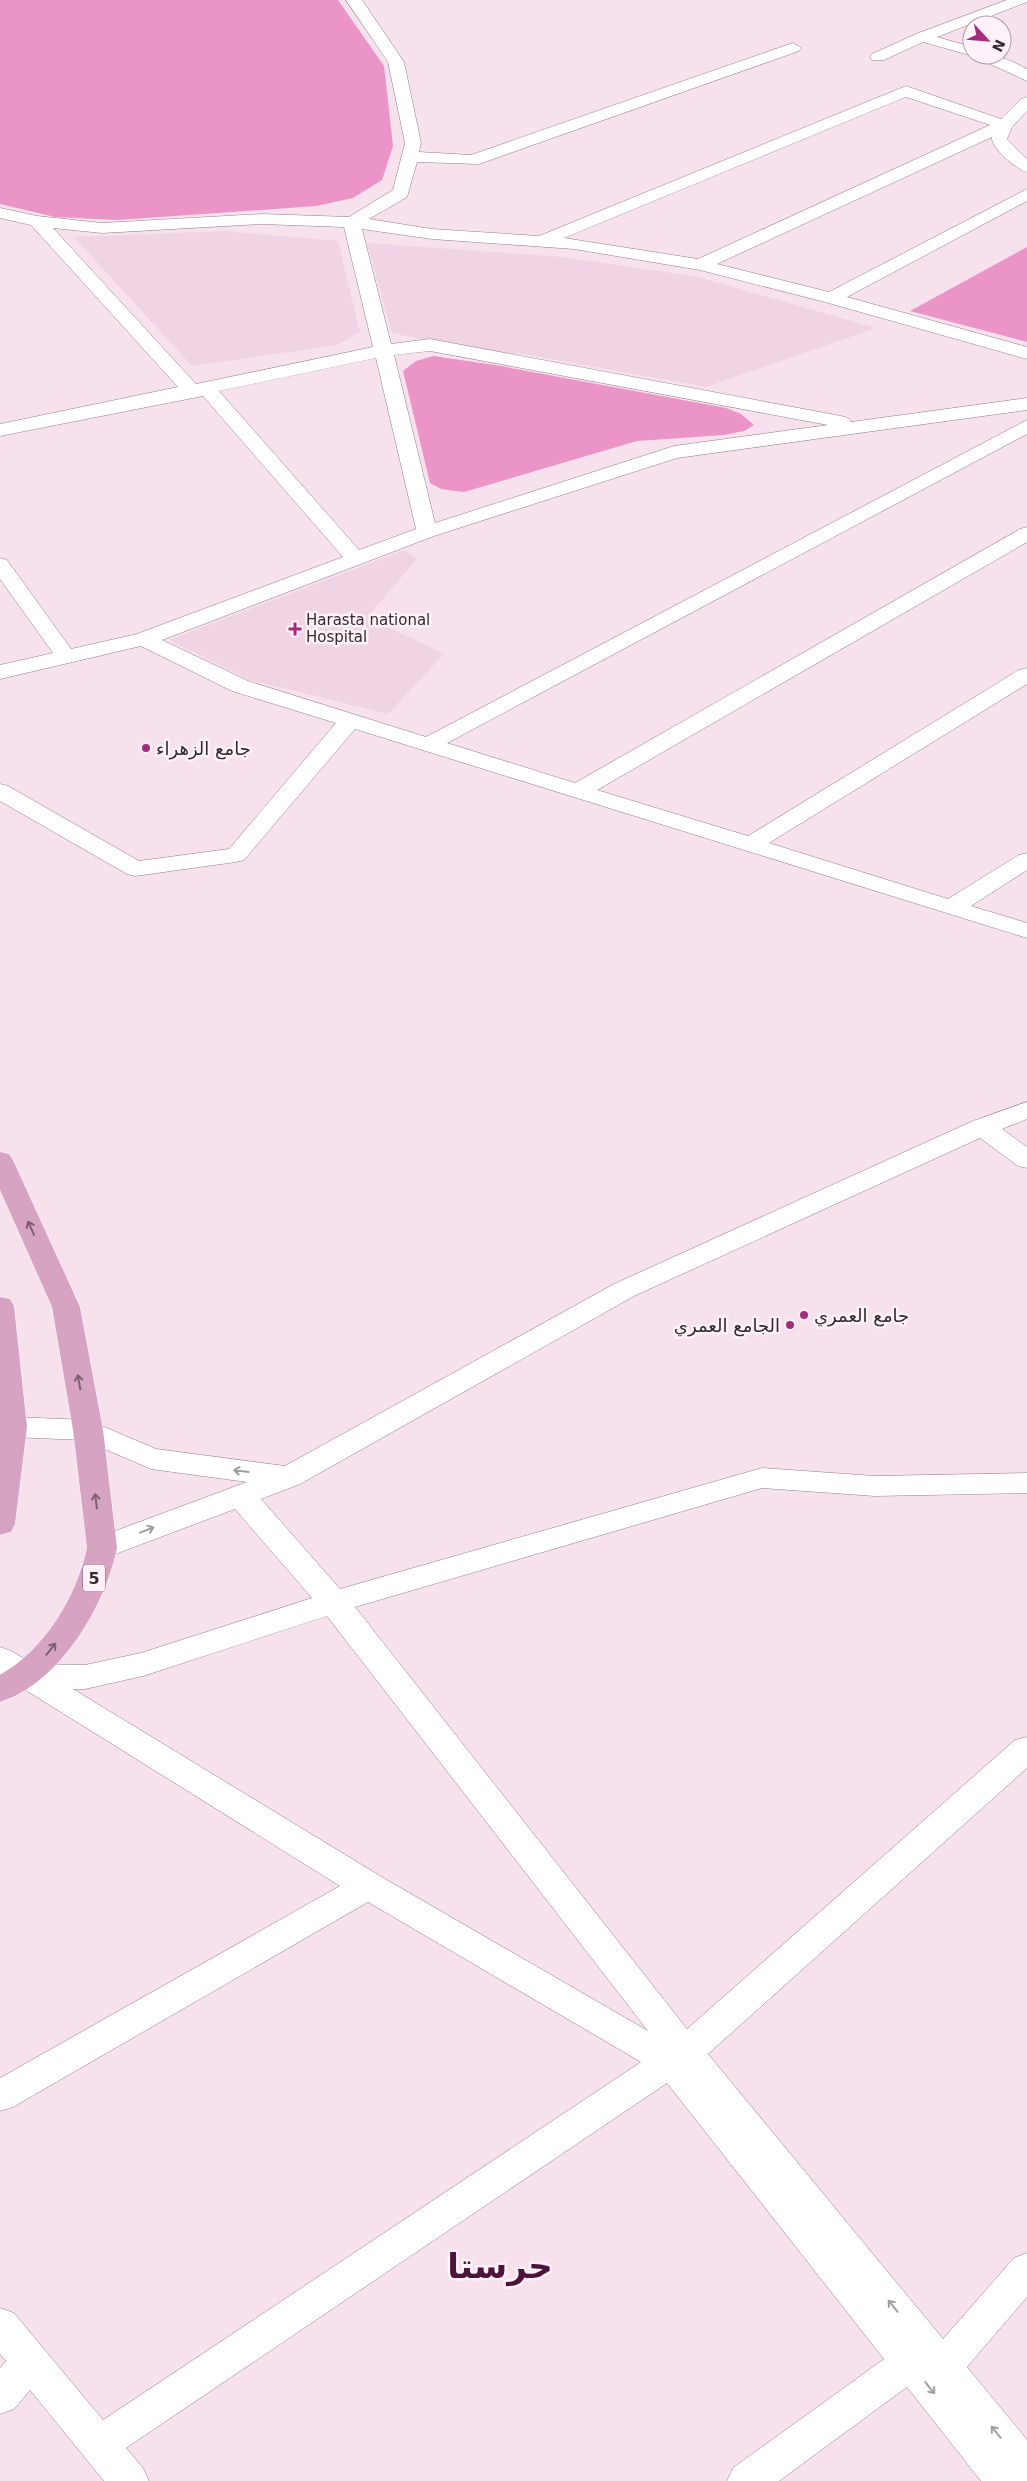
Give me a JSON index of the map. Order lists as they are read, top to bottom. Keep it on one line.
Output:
{"streets":{"main road":["5"]},"districts":["حرستا"],"places":{"health":["Harasta national Hospital"],"other":["جامع الزهراء","جامع العمري","الجامع العمري"]},"north":"bottom right"}
